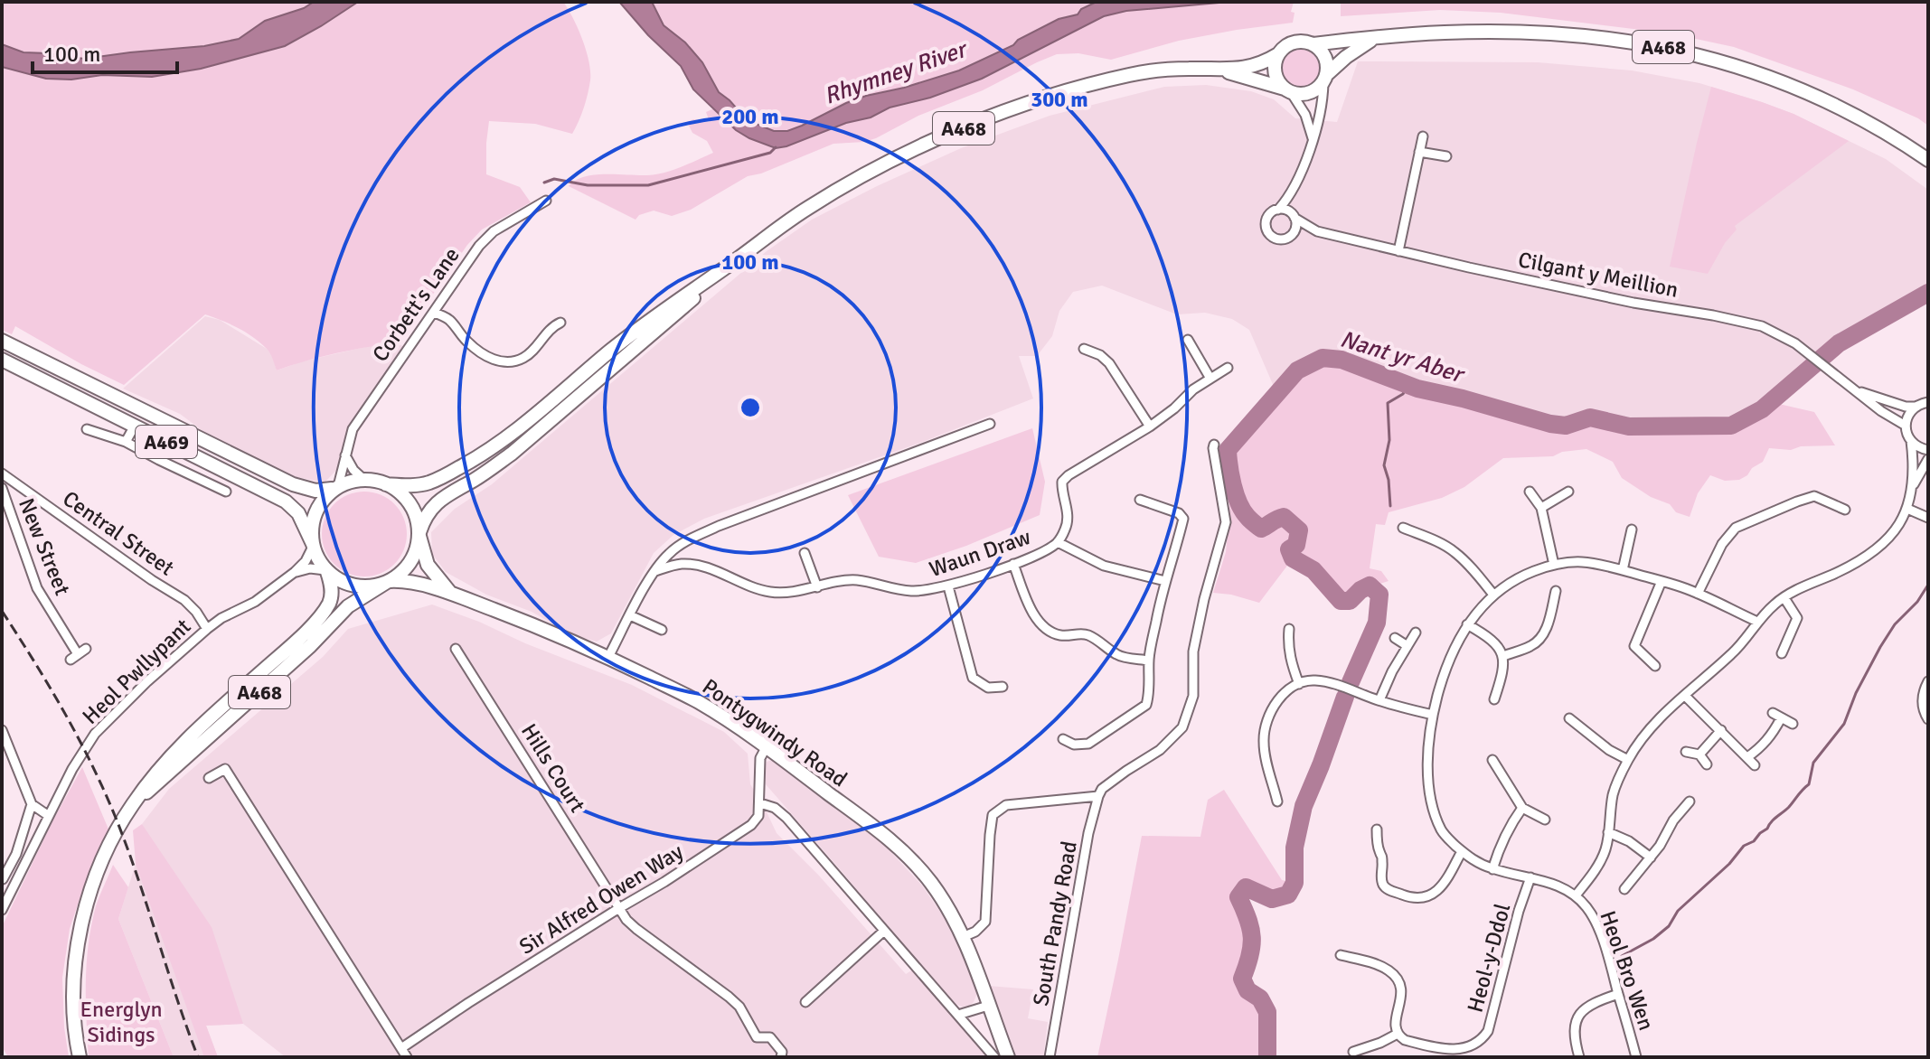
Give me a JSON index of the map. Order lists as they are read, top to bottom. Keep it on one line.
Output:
{"streets":{"main road":["A468","A469","Pontygwindy Road"],"street":["Cilgant y Meillion","Corbett's Lane","Central Street","New Street","Waun Draw","Heol Pwllypant","Hills Court","Sir Alfred Owen Way","South Pandy Road","Heol-y-Ddol","Heol Bro Wen"]},"crossings":[["A468","Corbett's Lane"],["A468","A469"],["A468","Heol Pwllypant"],["A468","Pontygwindy Road"],["Corbett's Lane","A469"],["Corbett's Lane","Heol Pwllypant"],["Corbett's Lane","Pontygwindy Road"],["A469","Heol Pwllypant"],["A469","Pontygwindy Road"],["Central Street","Heol Pwllypant"],["Heol Pwllypant","Pontygwindy Road"],["Hills Court","Sir Alfred Owen Way"],["Heol-y-Ddol","Heol Bro Wen"]],"water":["Rhymney River","Nant yr Aber"],"parks":["Energlyn Sidings"],"scale_bar":"100 m","rings":["300 m","200 m","100 m"]}
